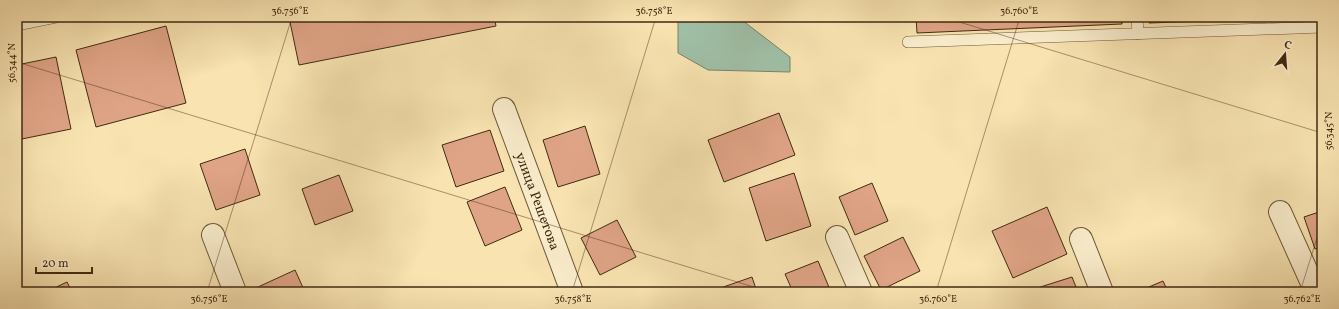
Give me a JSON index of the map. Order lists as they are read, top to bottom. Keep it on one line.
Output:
{"streets":{"street":["улица Решетова"]},"scale_bar":"20 m","north":"top","coordinates":["36.756°E","36.758°E","36.760°E","56.344°N","56.345°N","36.762°E"]}
